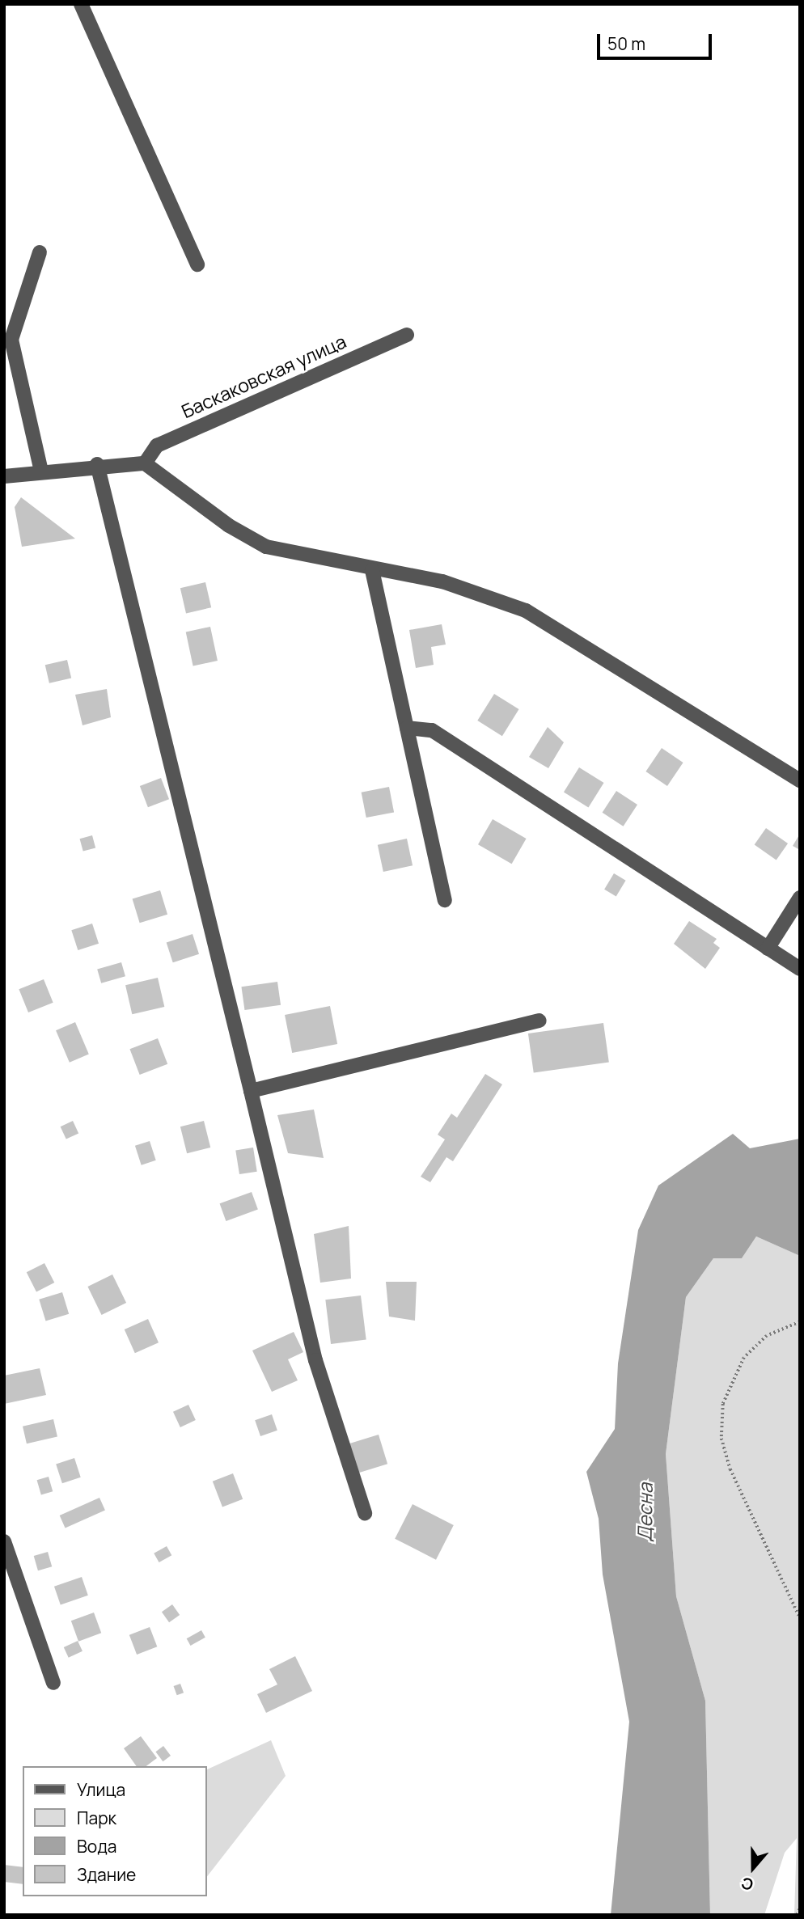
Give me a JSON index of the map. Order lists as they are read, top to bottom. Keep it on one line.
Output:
{"streets":{"street":["Баскаковская улица"]},"water":["Десна"],"legend":["Улица","Парк","Вода","Здание"],"scale_bar":"50 m","north":"bottom"}
